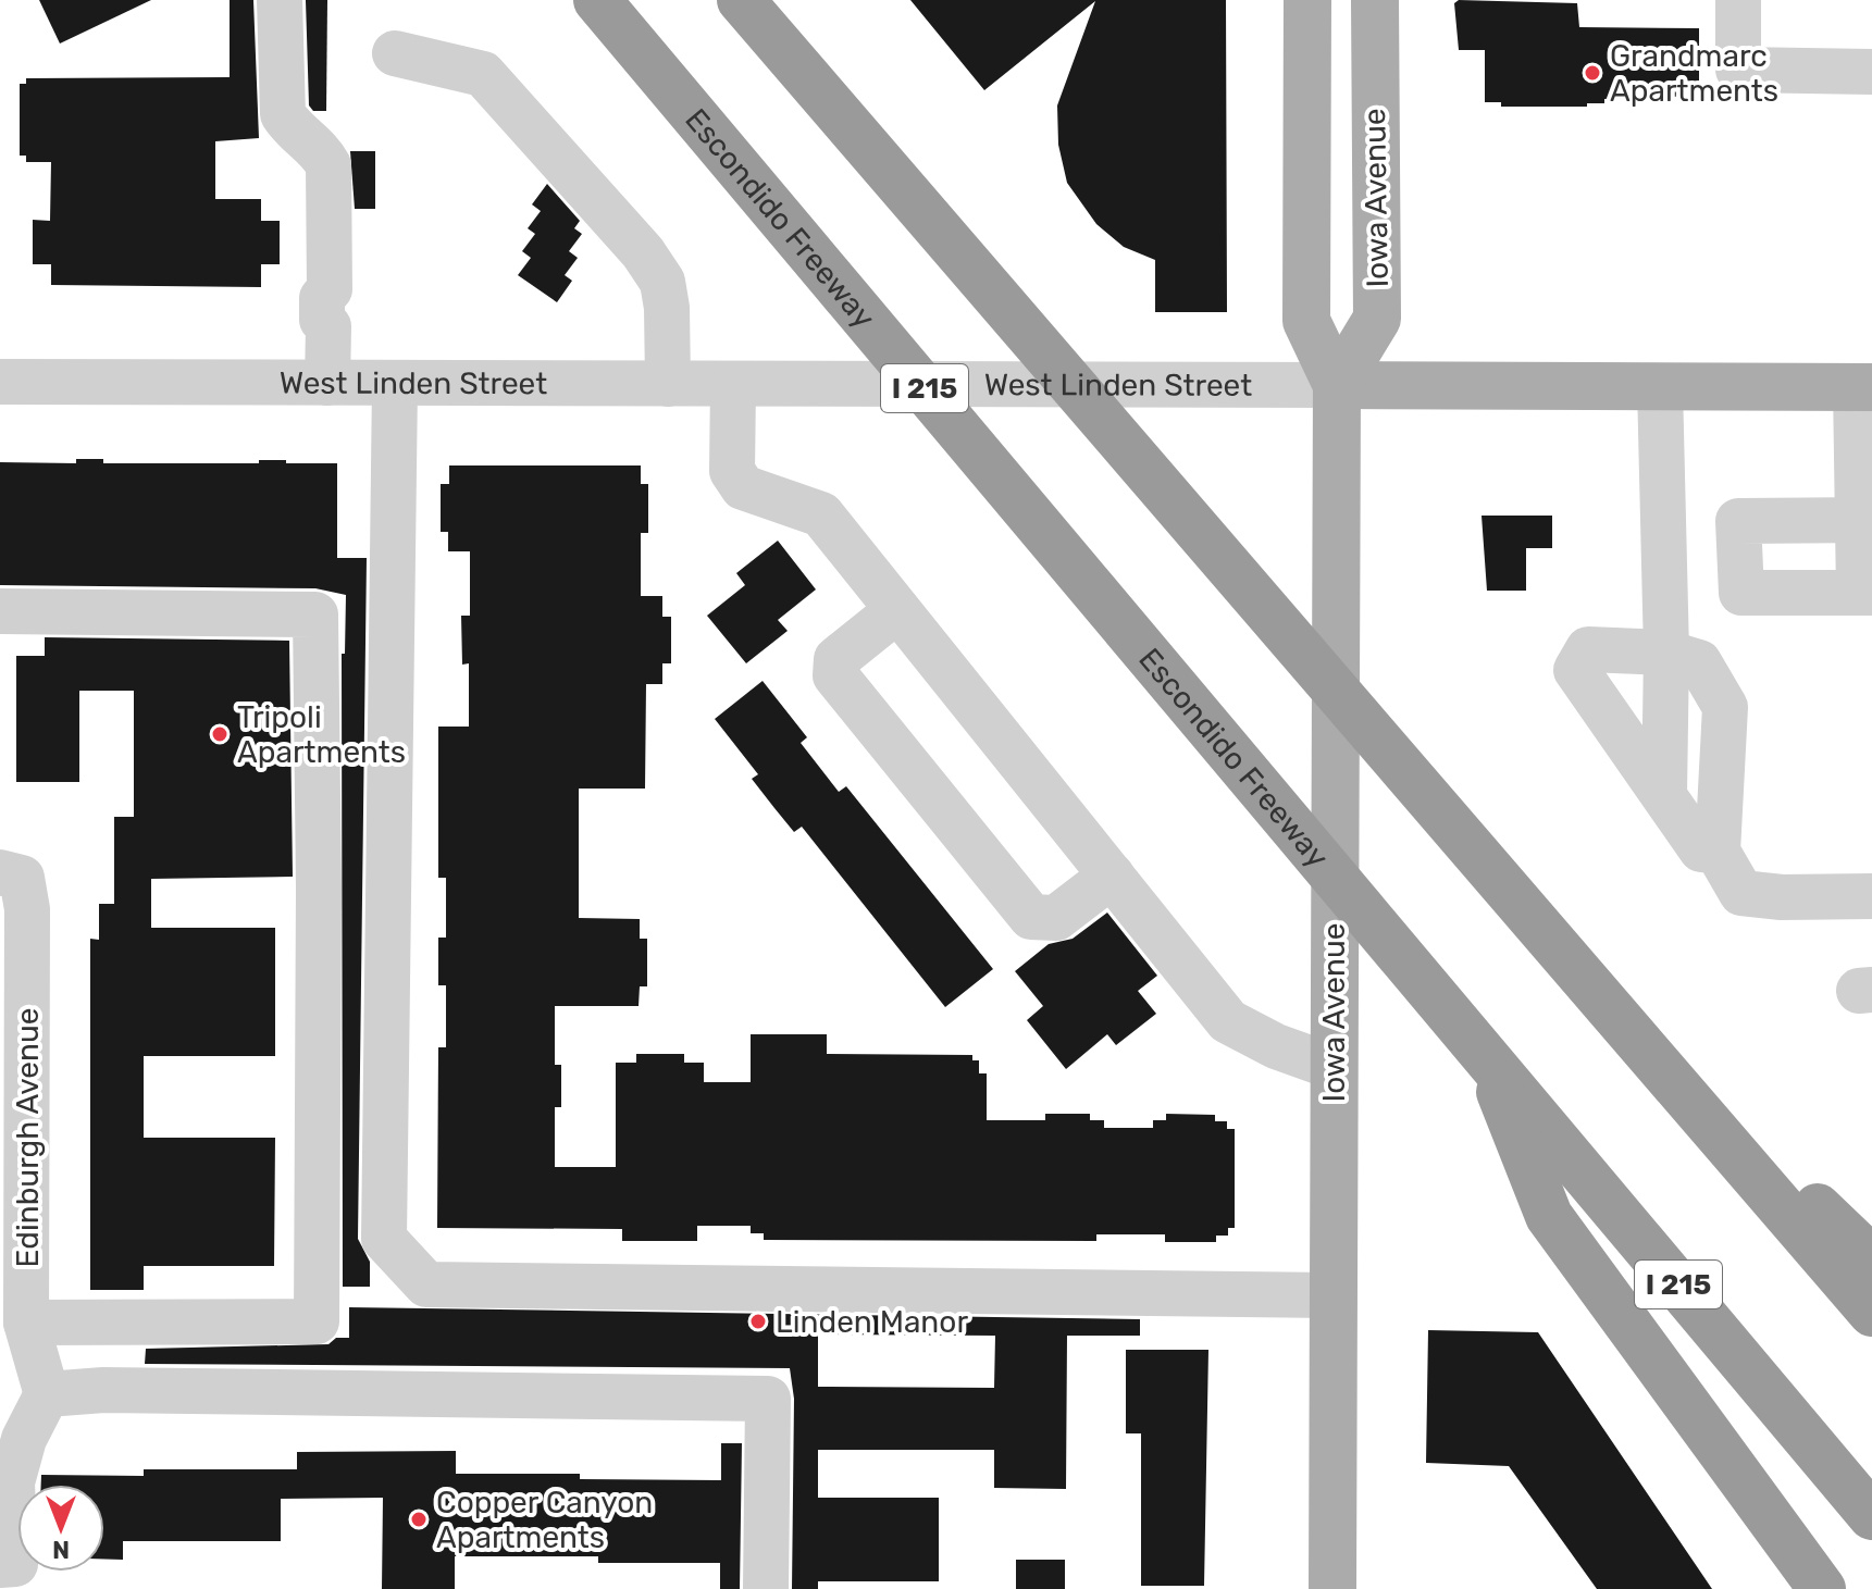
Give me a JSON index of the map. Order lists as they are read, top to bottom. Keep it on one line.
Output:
{"streets":{"highway":["Escondido Freeway","I 215"],"main road":["Iowa Avenue","West Linden Street"],"street":["Edinburgh Avenue"]},"crossings":[["Iowa Avenue","West Linden Street"]],"places":["Grandmarc Apartments","Tripoli Apartments","Linden Manor","Copper Canyon Apartments"],"north":"bottom"}
